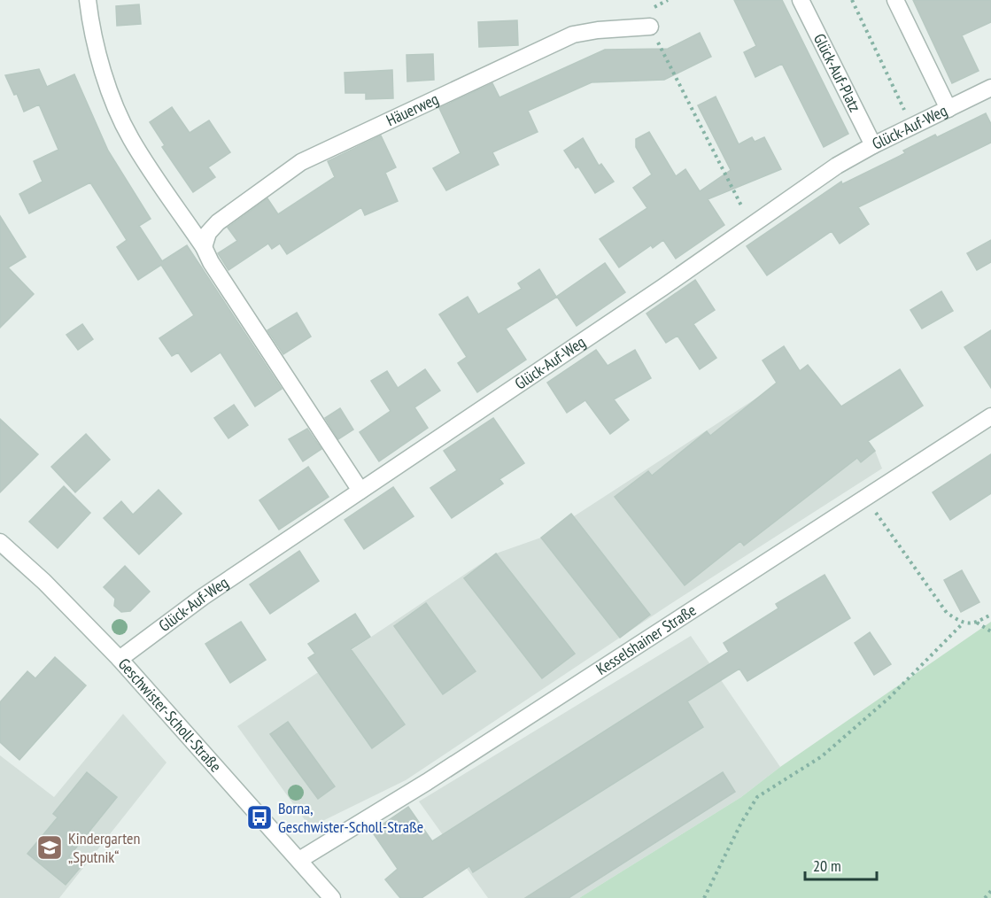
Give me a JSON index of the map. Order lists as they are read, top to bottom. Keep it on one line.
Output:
{"streets":{"street":["Glück-Auf-Platz","Häuerweg","Glück-Auf-Weg","Kesselshainer Straße","Geschwister-Scholl-Straße"]},"crossings":[["Glück-Auf-Platz","Glück-Auf-Weg"],["Glück-Auf-Weg","Geschwister-Scholl-Straße"],["Kesselshainer Straße","Geschwister-Scholl-Straße"]],"places":{"bus stop":["Borna, Geschwister-Scholl-Straße"],"school or university":["Kindergarten „Sputnik“"]},"scale_bar":"20 m"}
